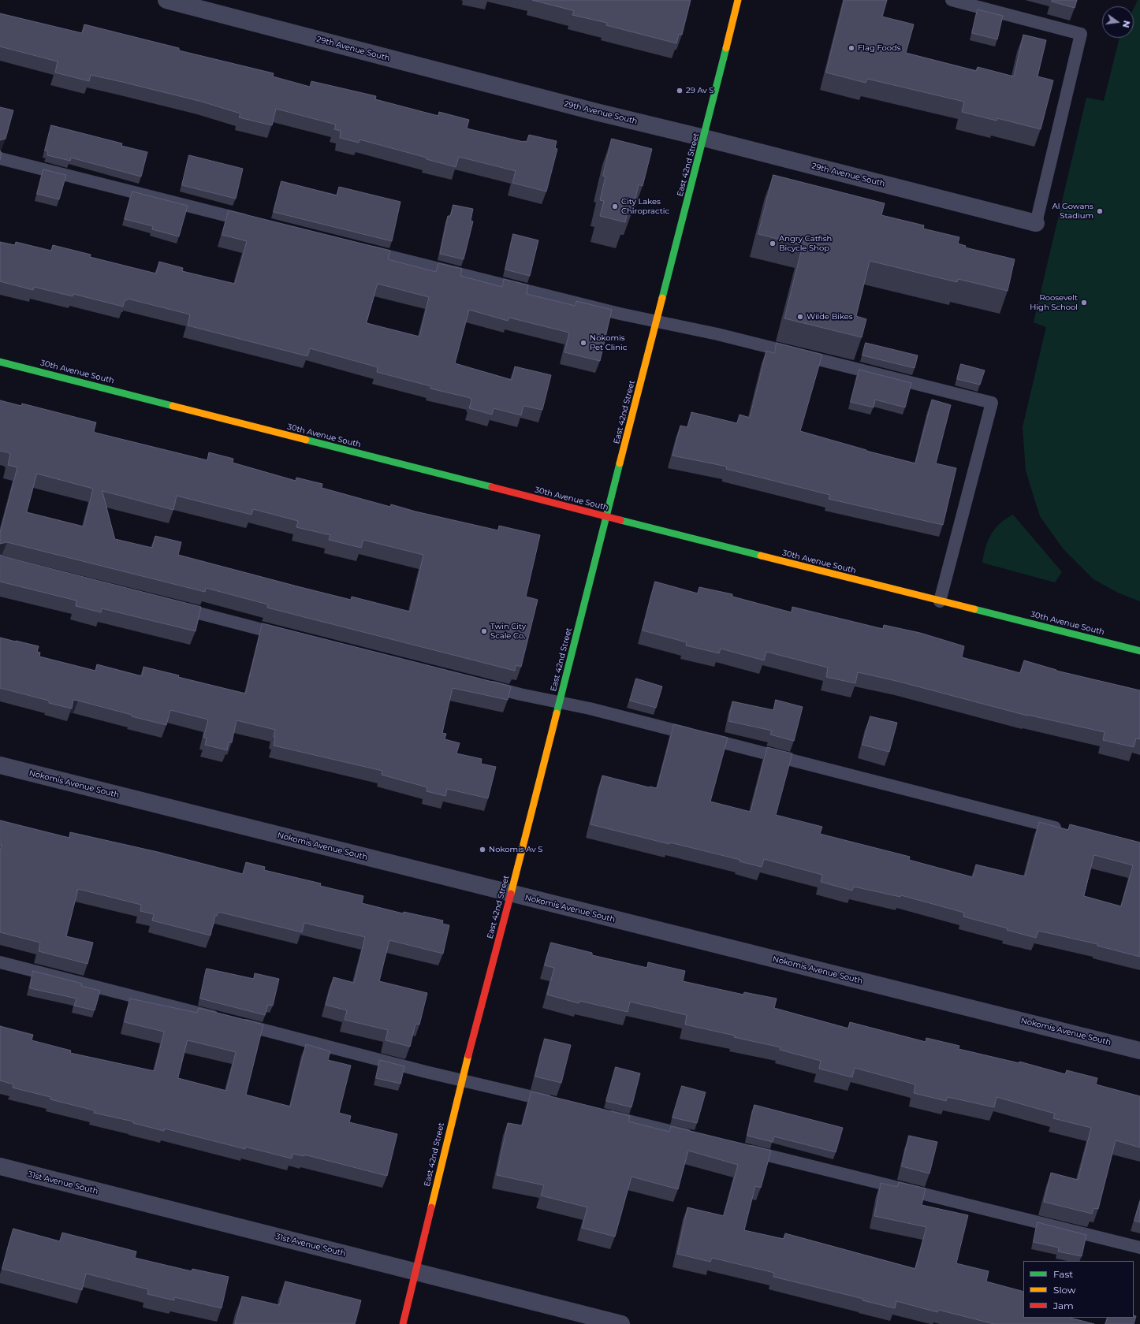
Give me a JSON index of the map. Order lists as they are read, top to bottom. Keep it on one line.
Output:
{"streets":{"street":["29th Avenue South","East 42nd Street","30th Avenue South","Nokomis Avenue South","31st Avenue South"]},"crossings":[["29th Avenue South","East 42nd Street"],["East 42nd Street","30th Avenue South"],["East 42nd Street","Nokomis Avenue South"],["East 42nd Street","31st Avenue South"]],"places":["Flag Foods","29 Av S","City Lakes Chiropractic","Al Gowans Stadium","Angry Catfish Bicycle Shop","Roosevelt High School","Wilde Bikes","Nokomis Pet Clinic","Twin City Scale Co.","Nokomis Av S"],"legend":["Fast","Slow","Jam"],"north":"right"}
